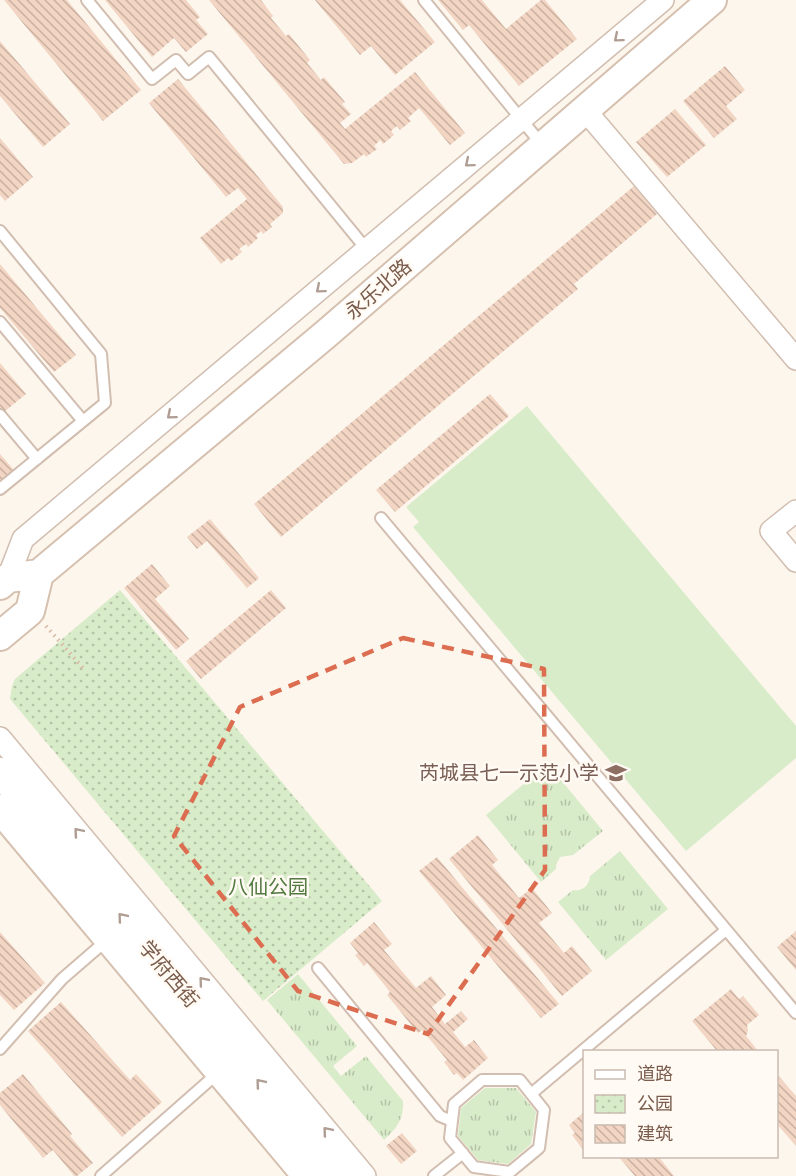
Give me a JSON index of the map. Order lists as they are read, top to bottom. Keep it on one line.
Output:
{"streets":{"street":["永乐北路","学府西街"]},"parks":["八仙公园"],"places":{"school or university":["芮城县七一示范小学"]},"legend":["道路","公园","建筑"]}
